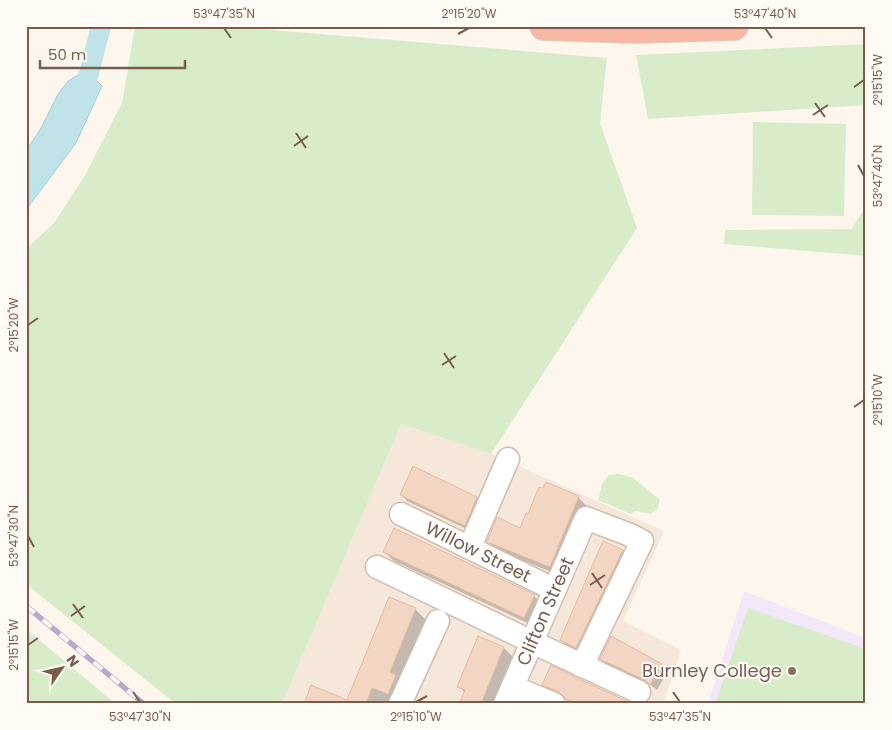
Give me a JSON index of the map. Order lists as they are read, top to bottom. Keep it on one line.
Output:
{"streets":{"street":["Willow Street","Clifton Street"]},"crossings":[["Willow Street","Clifton Street"]],"places":["Burnley College"],"scale_bar":"50 m","north":"top right","coordinates":["53°47'35\"N","2°15'20\"W","53°47'40\"N","2°15'15\"W","2°15'10\"W","53°47'30\"N"]}
